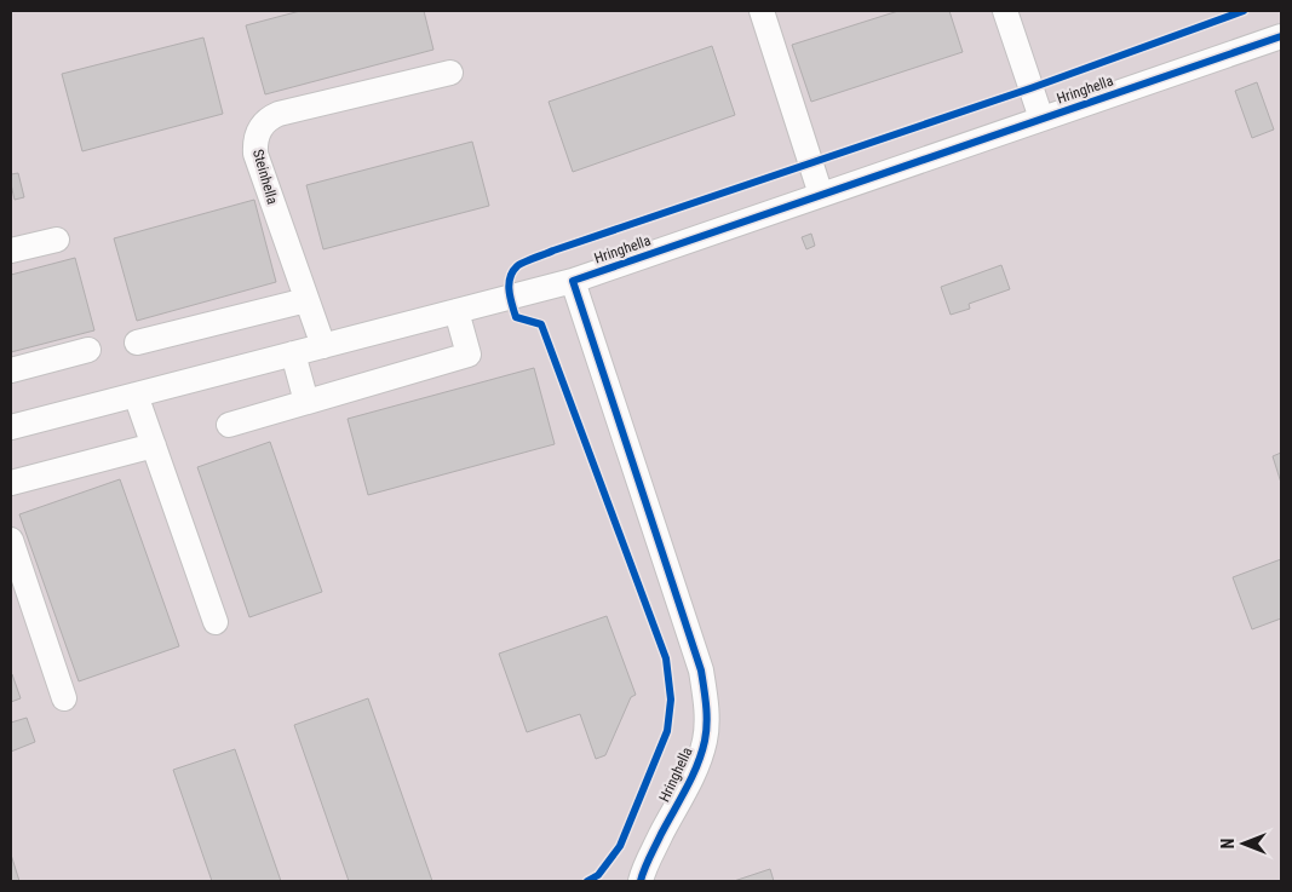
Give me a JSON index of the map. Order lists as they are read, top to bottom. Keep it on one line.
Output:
{"streets":{"street":["Hringhella","Steinhella"]},"north":"left"}
